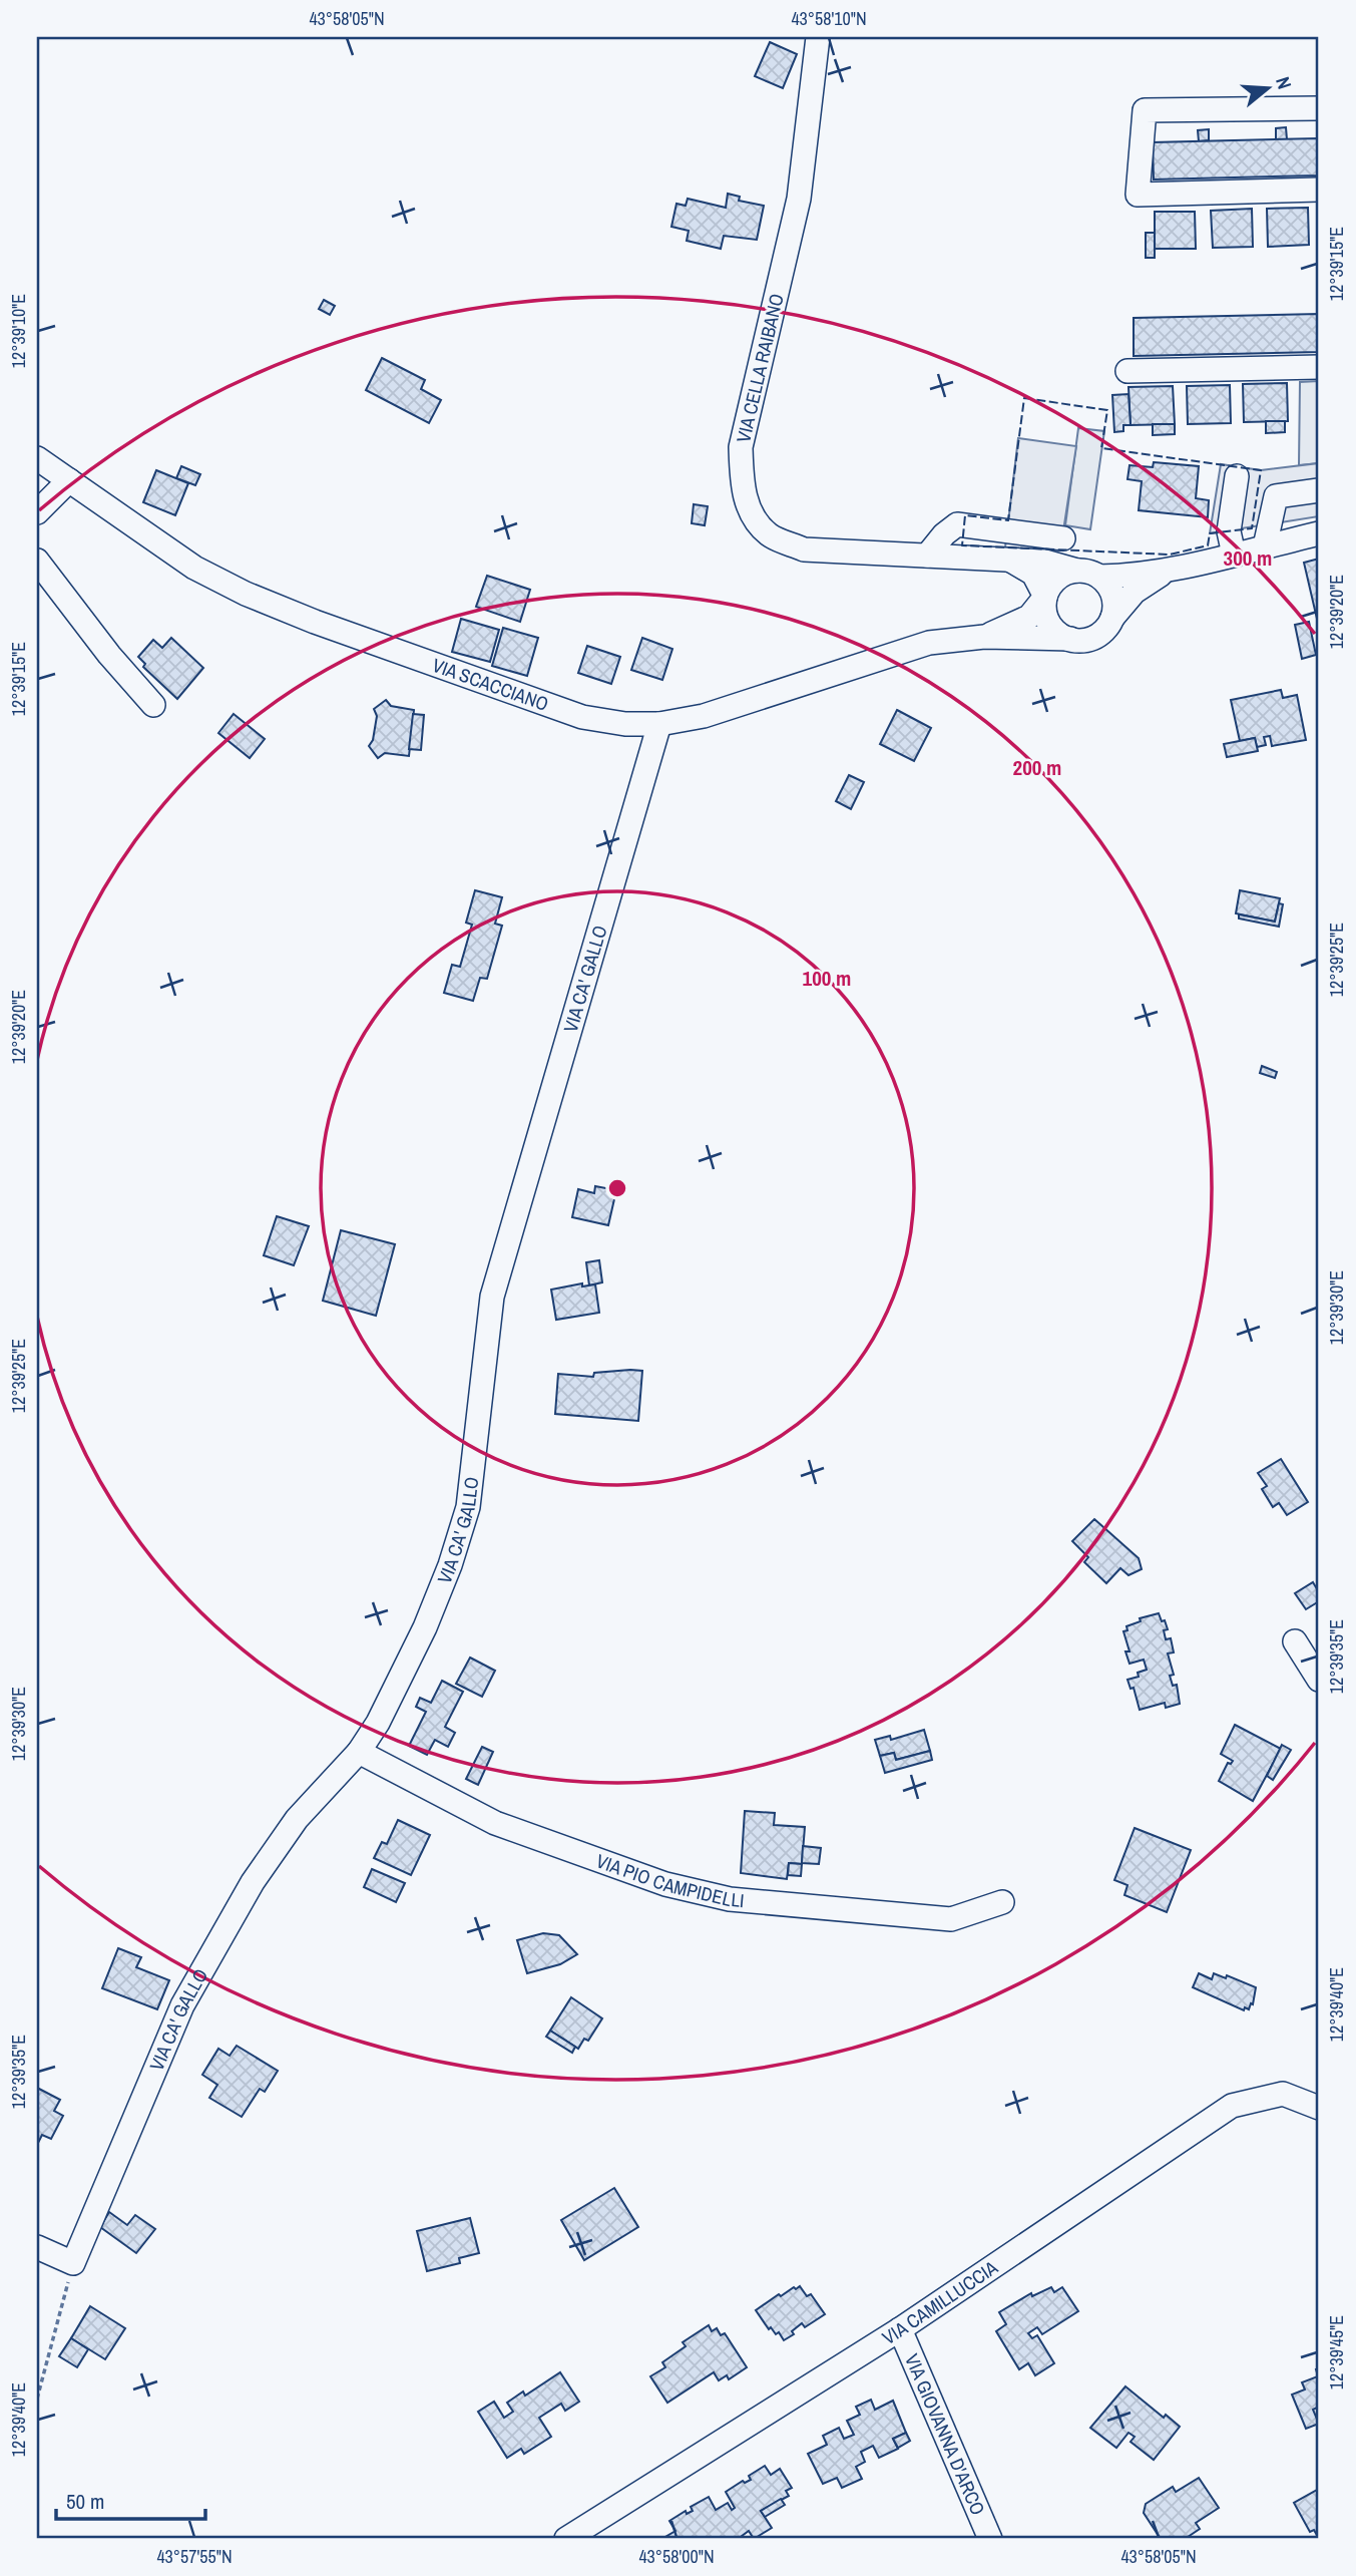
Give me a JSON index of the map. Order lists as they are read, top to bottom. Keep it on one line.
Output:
{"streets":{"street":["VIA CELLA RAIBANO","VIA SCACCIANO","VIA CA' GALLO","VIA PIO CAMPIDELLI","VIA CAMILLUCCIA","VIA GIOVANNA D'ARCO"]},"crossings":[["VIA CELLA RAIBANO","VIA SCACCIANO"],["VIA SCACCIANO","VIA CA' GALLO"],["VIA CA' GALLO","VIA PIO CAMPIDELLI"],["VIA CAMILLUCCIA","VIA GIOVANNA D'ARCO"]],"scale_bar":"50 m","north":"right","coordinates":["43°58'05\"N","43°58'10\"N","12°39'15\"E","12°39'10\"E","12°39'20\"E","12°39'25\"E","12°39'30\"E","12°39'35\"E","12°39'40\"E","12°39'45\"E","43°57'55\"N","43°58'00\"N"],"rings":["300 m","200 m","100 m"]}
